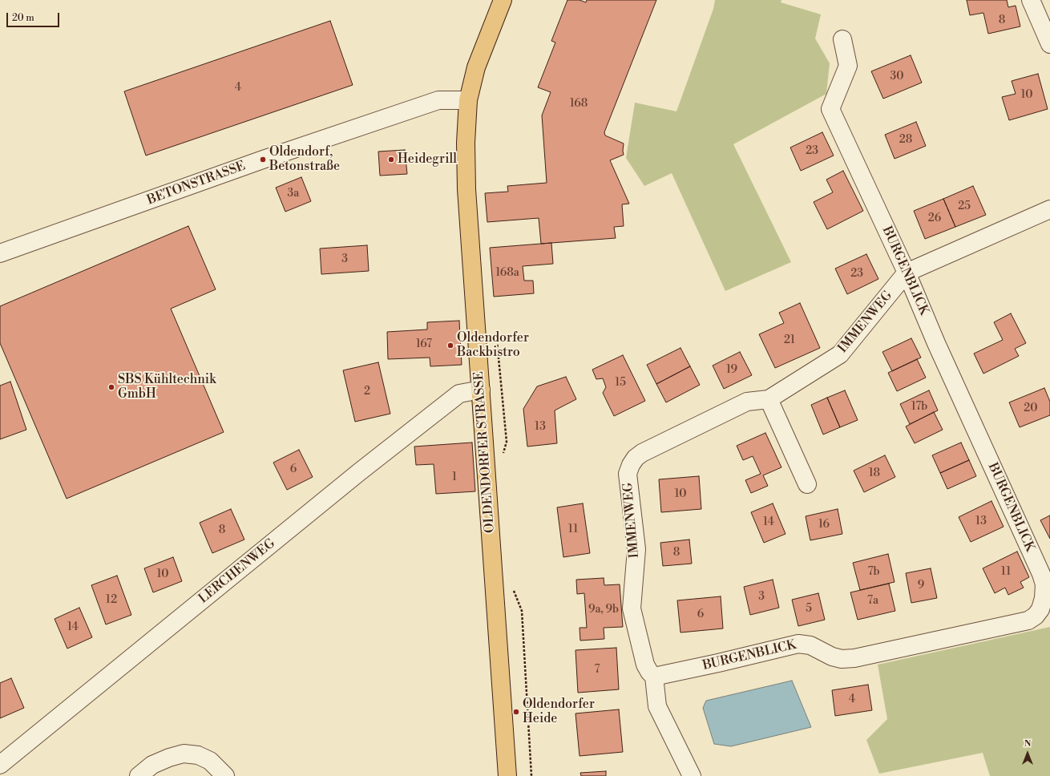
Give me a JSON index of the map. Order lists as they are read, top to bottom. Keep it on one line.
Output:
{"streets":{"main road":["OLDENDORFER STRASSE"],"street":["BETONSTRASSE","BURGENBLICK","IMMENWEG","LERCHENWEG"]},"crossings":[["BETONSTRASSE","OLDENDORFER STRASSE"],["BURGENBLICK","IMMENWEG"],["OLDENDORFER STRASSE","LERCHENWEG"]],"places":["Oldendorf, Betonstraße","Heidegrill","Oldendorfer Backbistro","SBS Kühltechnik GmbH","Oldendorfer Heide"],"house_numbers":["8","30","4","10","168","28","23","3a","25","26","3","168a","23","21","167","19","15","2","17b","20","13","6","18","1","10","13","14","16","11","8","8","7b","11","10","9","3","12","7a","5","9a, 9b","6","14","7","4"],"scale_bar":"20 m","north":"top"}
